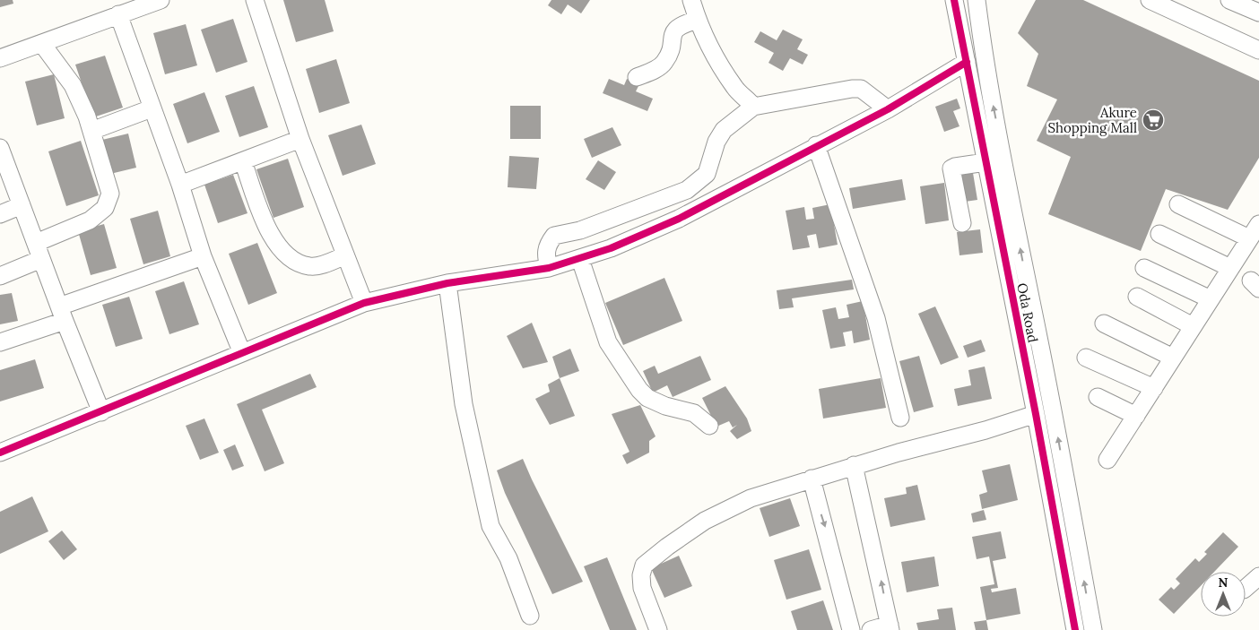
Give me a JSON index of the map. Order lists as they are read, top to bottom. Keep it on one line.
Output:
{"streets":{"street":["Oda Road"]},"places":{"supermarket":["Akure Shopping Mall"]},"north":"top"}
